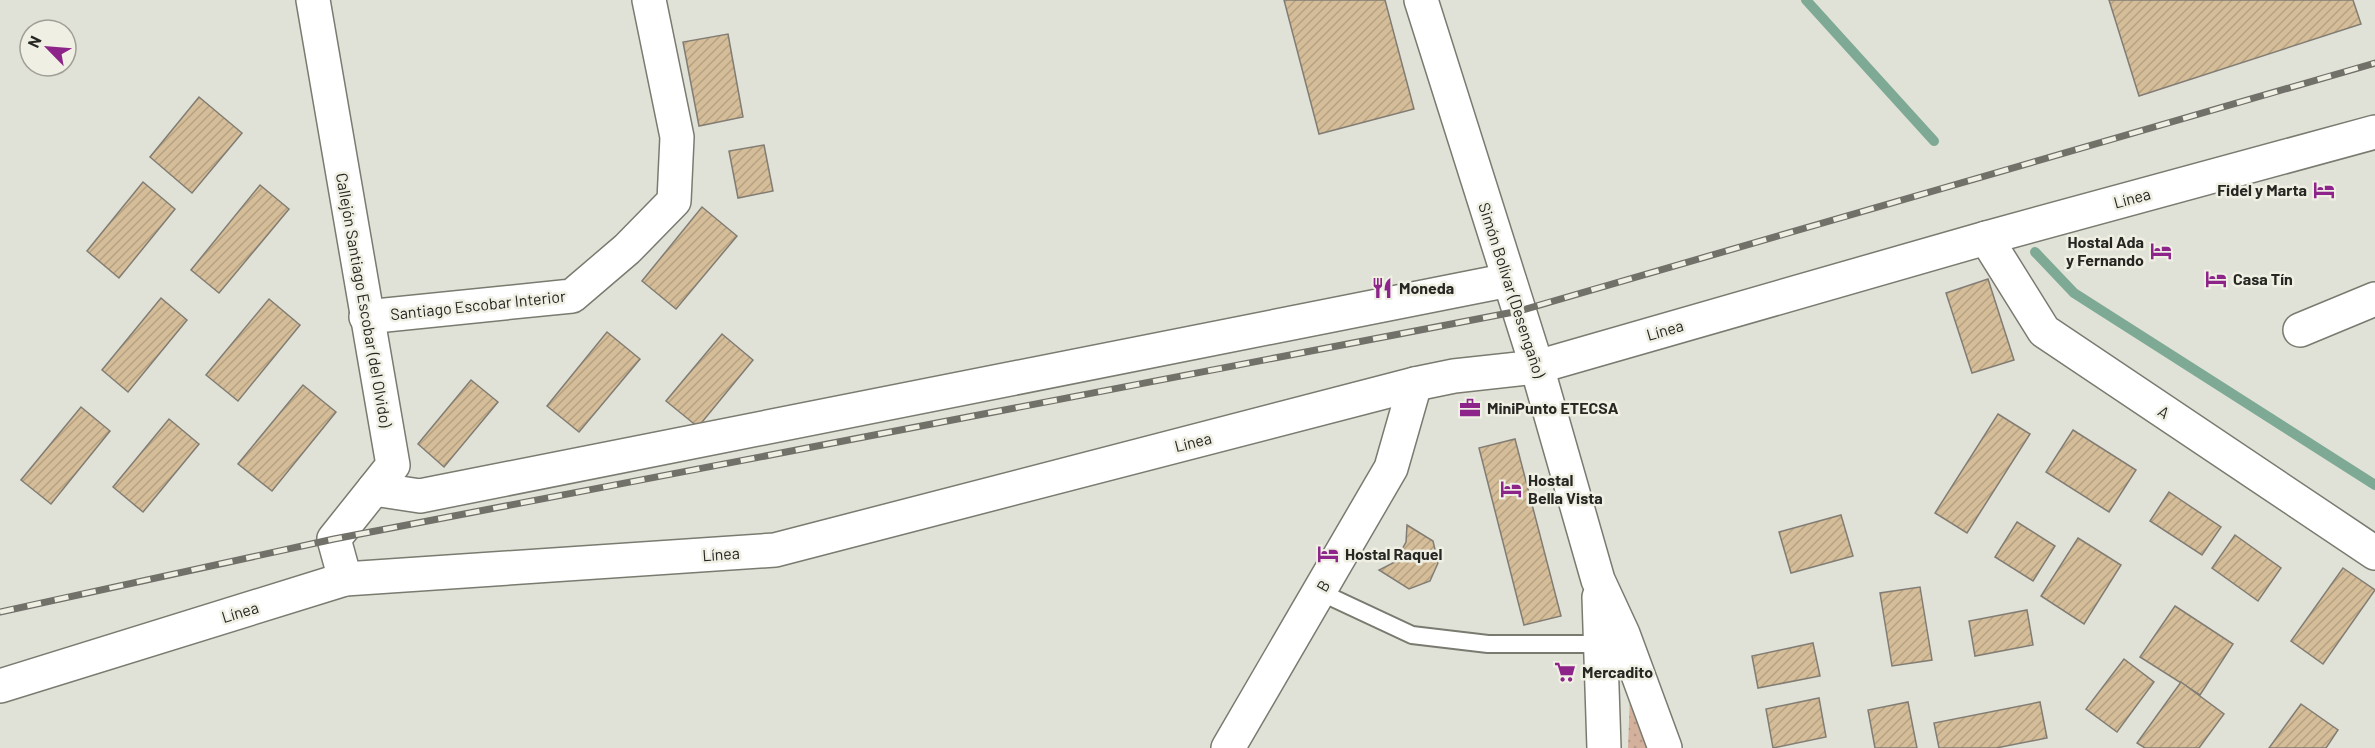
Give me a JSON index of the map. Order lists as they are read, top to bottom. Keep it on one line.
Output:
{"streets":{"street":["Línea","Simón Bolívar (Desengaño)","Callejón Santiago Escobar (del Olvido)","Santiago Escobar Interior","A","B"]},"crossings":[["Línea","Simón Bolívar (Desengaño)"],["Línea","Callejón Santiago Escobar (del Olvido)"],["Línea","A"],["Línea","B"],["Callejón Santiago Escobar (del Olvido)","Santiago Escobar Interior"]],"places":{"hotel":["Fidel y Marta","Hostal Ada y Fernando","Casa Tín","Hostal Bella Vista","Hostal Raquel"],"restaurant":["Moneda"],"office":["MiniPunto ETECSA"],"supermarket":["Mercadito"]},"north":"top left"}
